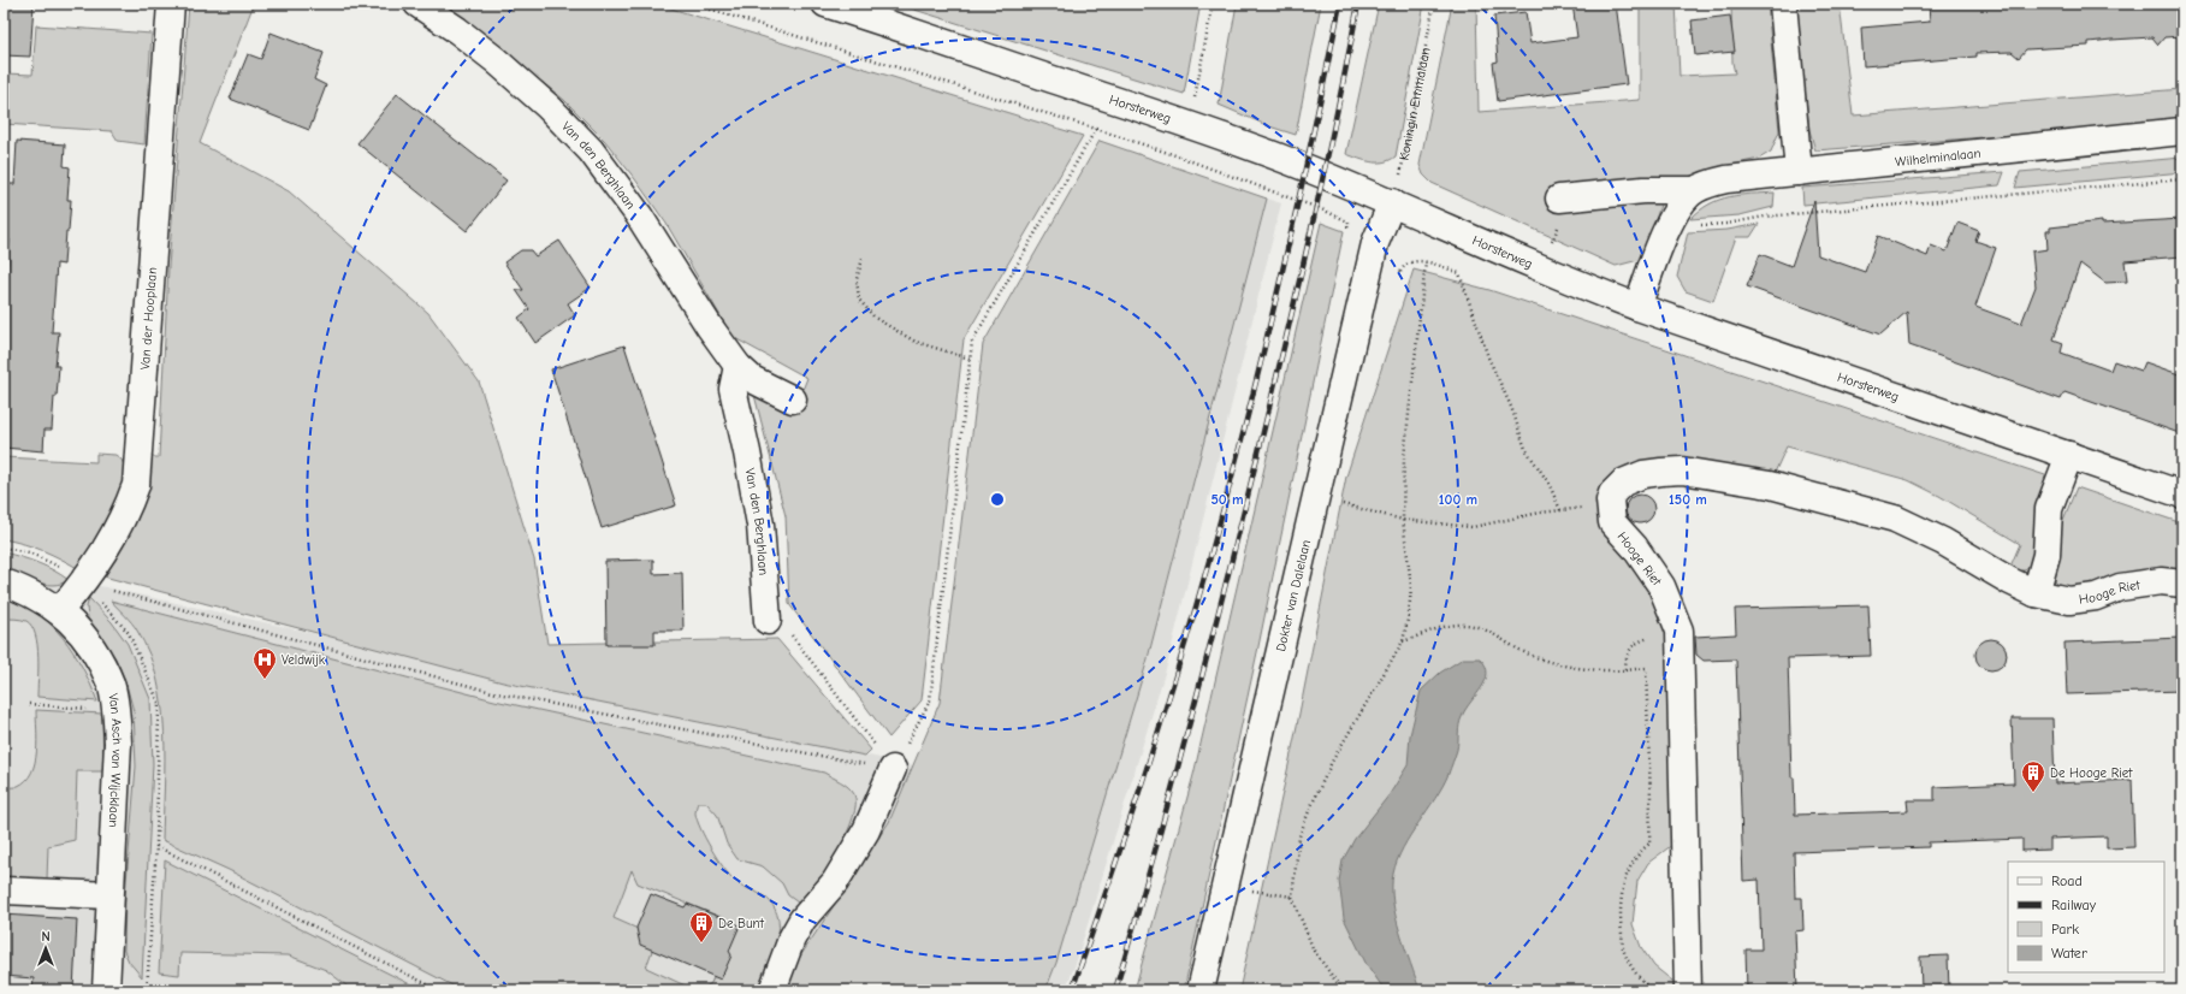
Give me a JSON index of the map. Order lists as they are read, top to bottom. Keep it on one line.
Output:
{"streets":{"street":["Horsterweg","Wilhelminalaan","Van den Berghlaan","Van der Hooplaan","Hooge Riet","Dokter van Dalelaan","Van Asch van Wijcklaan"],"path":["Koningin Emmalaan"]},"crossings":[["Koningin Emmalaan","Horsterweg"],["Koningin Emmalaan","Dokter van Dalelaan"],["Horsterweg","Wilhelminalaan"],["Horsterweg","Dokter van Dalelaan"],["Van der Hooplaan","Van Asch van Wijcklaan"]],"places":{"hospital":["Veldwijk"],"building":["De Hooge Riet","De Bunt"]},"legend":["Road","Railway","Park","Water"],"north":"top","rings":["50 m","100 m","150 m"]}
